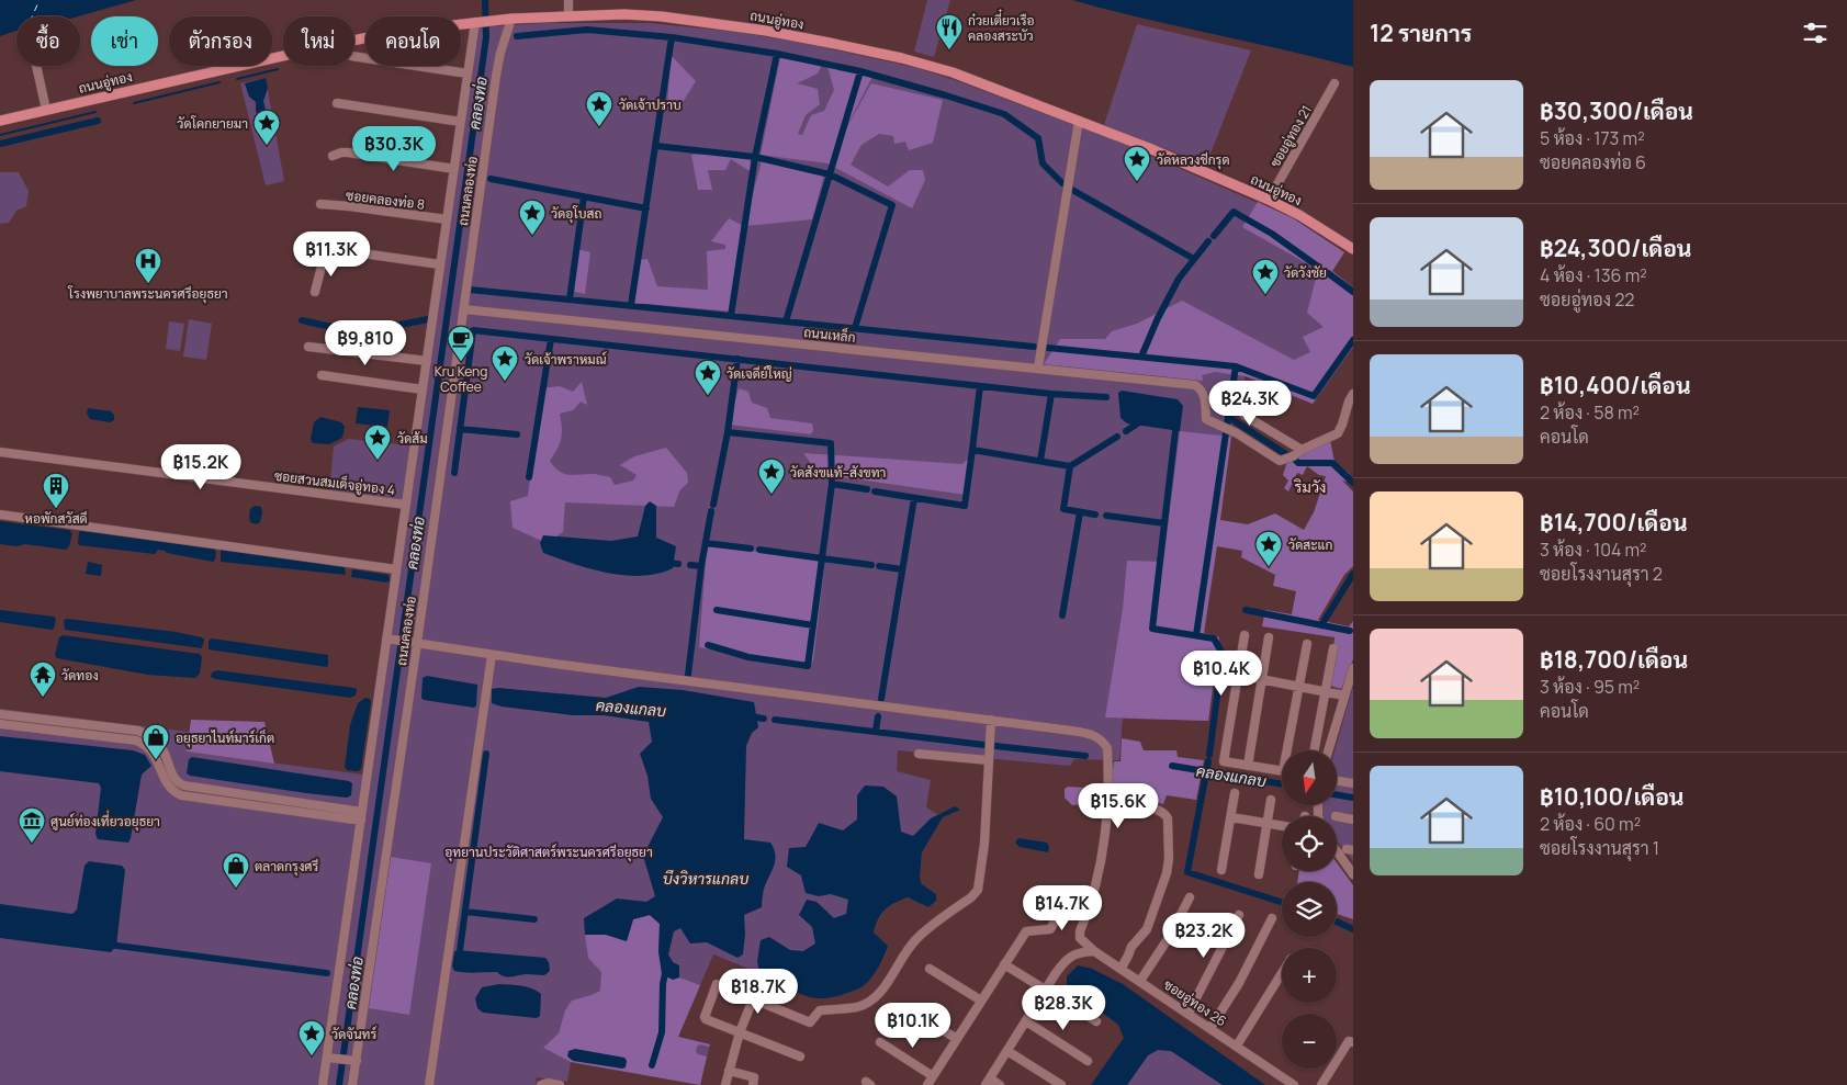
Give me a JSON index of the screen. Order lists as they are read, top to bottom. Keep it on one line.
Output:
{"streets":{"main road":["ถนนอู่ทอง"],"street":["ซอยอู่ทอง 21","ถนนคลองท่อ","ซอยคลองท่อ 8","ถนนเหล็ก","ซอยสวนสมเด็จอู่ทอง 4","ซอยอู่ทอง 26"]},"crossings":[["ถนนอู่ทอง","ซอยอู่ทอง 21"],["ถนนอู่ทอง","ถนนคลองท่อ"],["ถนนคลองท่อ","ซอยคลองท่อ 8"],["ถนนคลองท่อ","ถนนเหล็ก"],["ถนนคลองท่อ","ซอยสวนสมเด็จอู่ทอง 4"]],"districts":["ริมวัง"],"water":["คลองท่อ","คลองแกลบ","บึงวิหารแกลบ"],"parks":["อุทยานประวัติศาสตร์พระนครศรีอยุธยา"],"places":{"restaurant":["ก๋วยเตี๋ยวเรือ คลองสระบัว"],"place":["วัดเจ้าปราบ","วัดโคกยายมา","วัดหลวงชีกรุด","วัดอุโบสถ","วัดวังชัย","วัดเจ้าพราหมณ์","วัดเจดีย์ใหญ่","วัดส้ม","วัดสังขแท้–สังขทา","วัดสะแก","วัดจันทร์"],"hospital":["โรงพยาบาลพระนครศรีอยุธยา"],"cafe":["Kru Keng Coffee"],"building":["หอพักสวัสดี"],"temple":["วัดทอง"],"shop":["อยุธยาไนท์มาร์เก็ต","ตลาดกรุงศรี"],"museum":["ศูนย์ท่องเที่ยวอยุธยา"]},"north":"bottom","page":{"heading":"12 รายการ","chip":["ซื้อ","เช่า","ตัวกรอง","ใหม่","คอนโด"],"list":[{"name":"฿30,300/เดือน","note":"5 ห้อง · 173 m² · ซอยคลองท่อ 6"},{"name":"฿24,300/เดือน","note":"4 ห้อง · 136 m² · ซอยอู่ทอง 22"},{"name":"฿10,400/เดือน","note":"2 ห้อง · 58 m² · คอนโด"},{"name":"฿14,700/เดือน","note":"3 ห้อง · 104 m² · ซอยโรงงานสุรา 2"},{"name":"฿18,700/เดือน","note":"3 ห้อง · 95 m² · คอนโด"},{"name":"฿10,100/เดือน","note":"2 ห้อง · 60 m² · ซอยโรงงานสุรา 1"}],"price":["฿30.3K","฿11.3K","฿9,810","฿24.3K","฿15.2K","฿10.4K","฿15.6K","฿14.7K","฿23.2K","฿18.7K","฿28.3K","฿10.1K"],"map_buttons":["+","−"]}}
